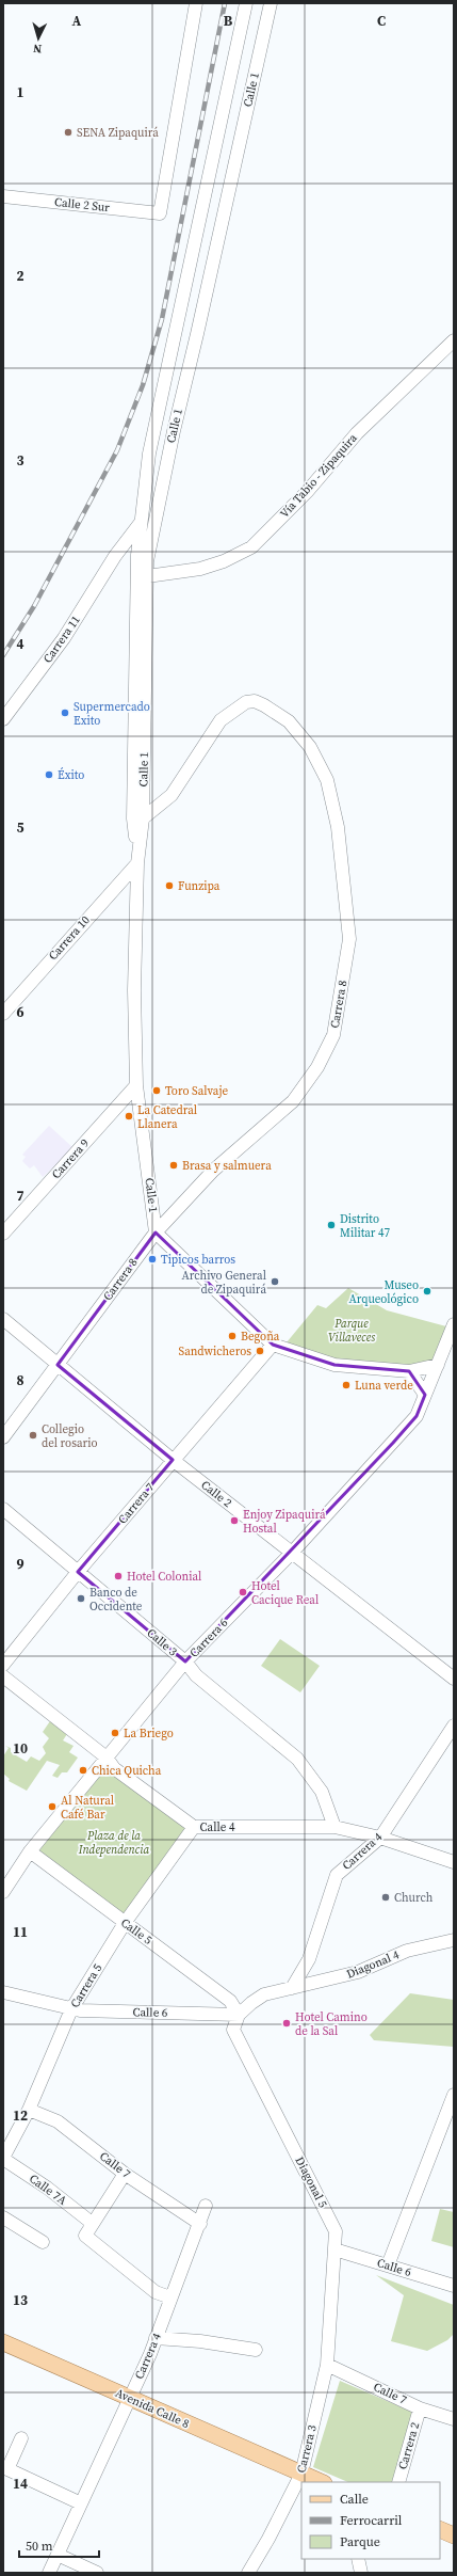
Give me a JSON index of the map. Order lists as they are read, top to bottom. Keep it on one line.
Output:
{"streets":{"main road":["Avenida Calle 8"],"street":["Calle 1","Calle 2 Sur","Vía Tabio - Zipaquira","Carrera 11","Carrera 10","Carrera 8","Carrera 9","Calle 2","Carrera 7","Carrera 6","Calle 3","Calle 4","Carrera 4","Calle 5","Diagonal 4","Carrera 5","Calle 6","Calle 7","Diagonal 5","Calle 7A","Carrera 2","Carrera 3"]},"crossings":[["Calle 1","Vía Tabio - Zipaquira"],["Calle 1","Carrera 11"],["Calle 1","Carrera 10"],["Calle 1","Carrera 8"],["Calle 1","Carrera 9"],["Carrera 8","Calle 2"],["Calle 2","Carrera 7"],["Calle 2","Carrera 6"],["Carrera 7","Calle 3"],["Carrera 6","Calle 3"],["Carrera 6","Calle 4"],["Carrera 6","Calle 5"],["Calle 3","Calle 4"],["Calle 4","Carrera 4"],["Calle 4","Carrera 5"],["Carrera 4","Diagonal 4"],["Carrera 4","Calle 7"],["Carrera 4","Avenida Calle 8"],["Calle 5","Carrera 5"],["Calle 5","Calle 6"],["Calle 5","Diagonal 5"],["Carrera 5","Calle 6"],["Carrera 5","Calle 7"],["Carrera 5","Calle 7A"],["Calle 6","Diagonal 5"],["Calle 7","Diagonal 5"],["Calle 7","Carrera 2"],["Calle 7","Carrera 3"],["Diagonal 5","Carrera 3"],["Avenida Calle 8","Carrera 3"]],"parks":["Parque Villaveces","Plaza de la Independencia"],"places":["SENA Zipaquirá","Supermercado Exito","Éxito","Funzipa","Toro Salvaje","La Catedral Llanera","Brasa y salmuera","Distrito Militar 47","Tipicos barros","Archivo General de Zipaquirá","Museo Arqueológico","Begoña","Sandwicheros","Luna verde","Collegio del rosario","Enjoy Zipaquirá Hostal","Hotel Colonial","Hotel Cacique Real","Banco de Occidente","La Briego","Chica Quicha","Al Natural Café Bar","Church","Hotel Camino de la Sal"],"legend":["Calle","Ferrocarril","Parque"],"scale_bar":"50 m","north":"bottom","grid":{"columns":["A","B","C"],"rows":["1","2","3","4","5","6","7","8","9","10","11","12","13","14"]}}
